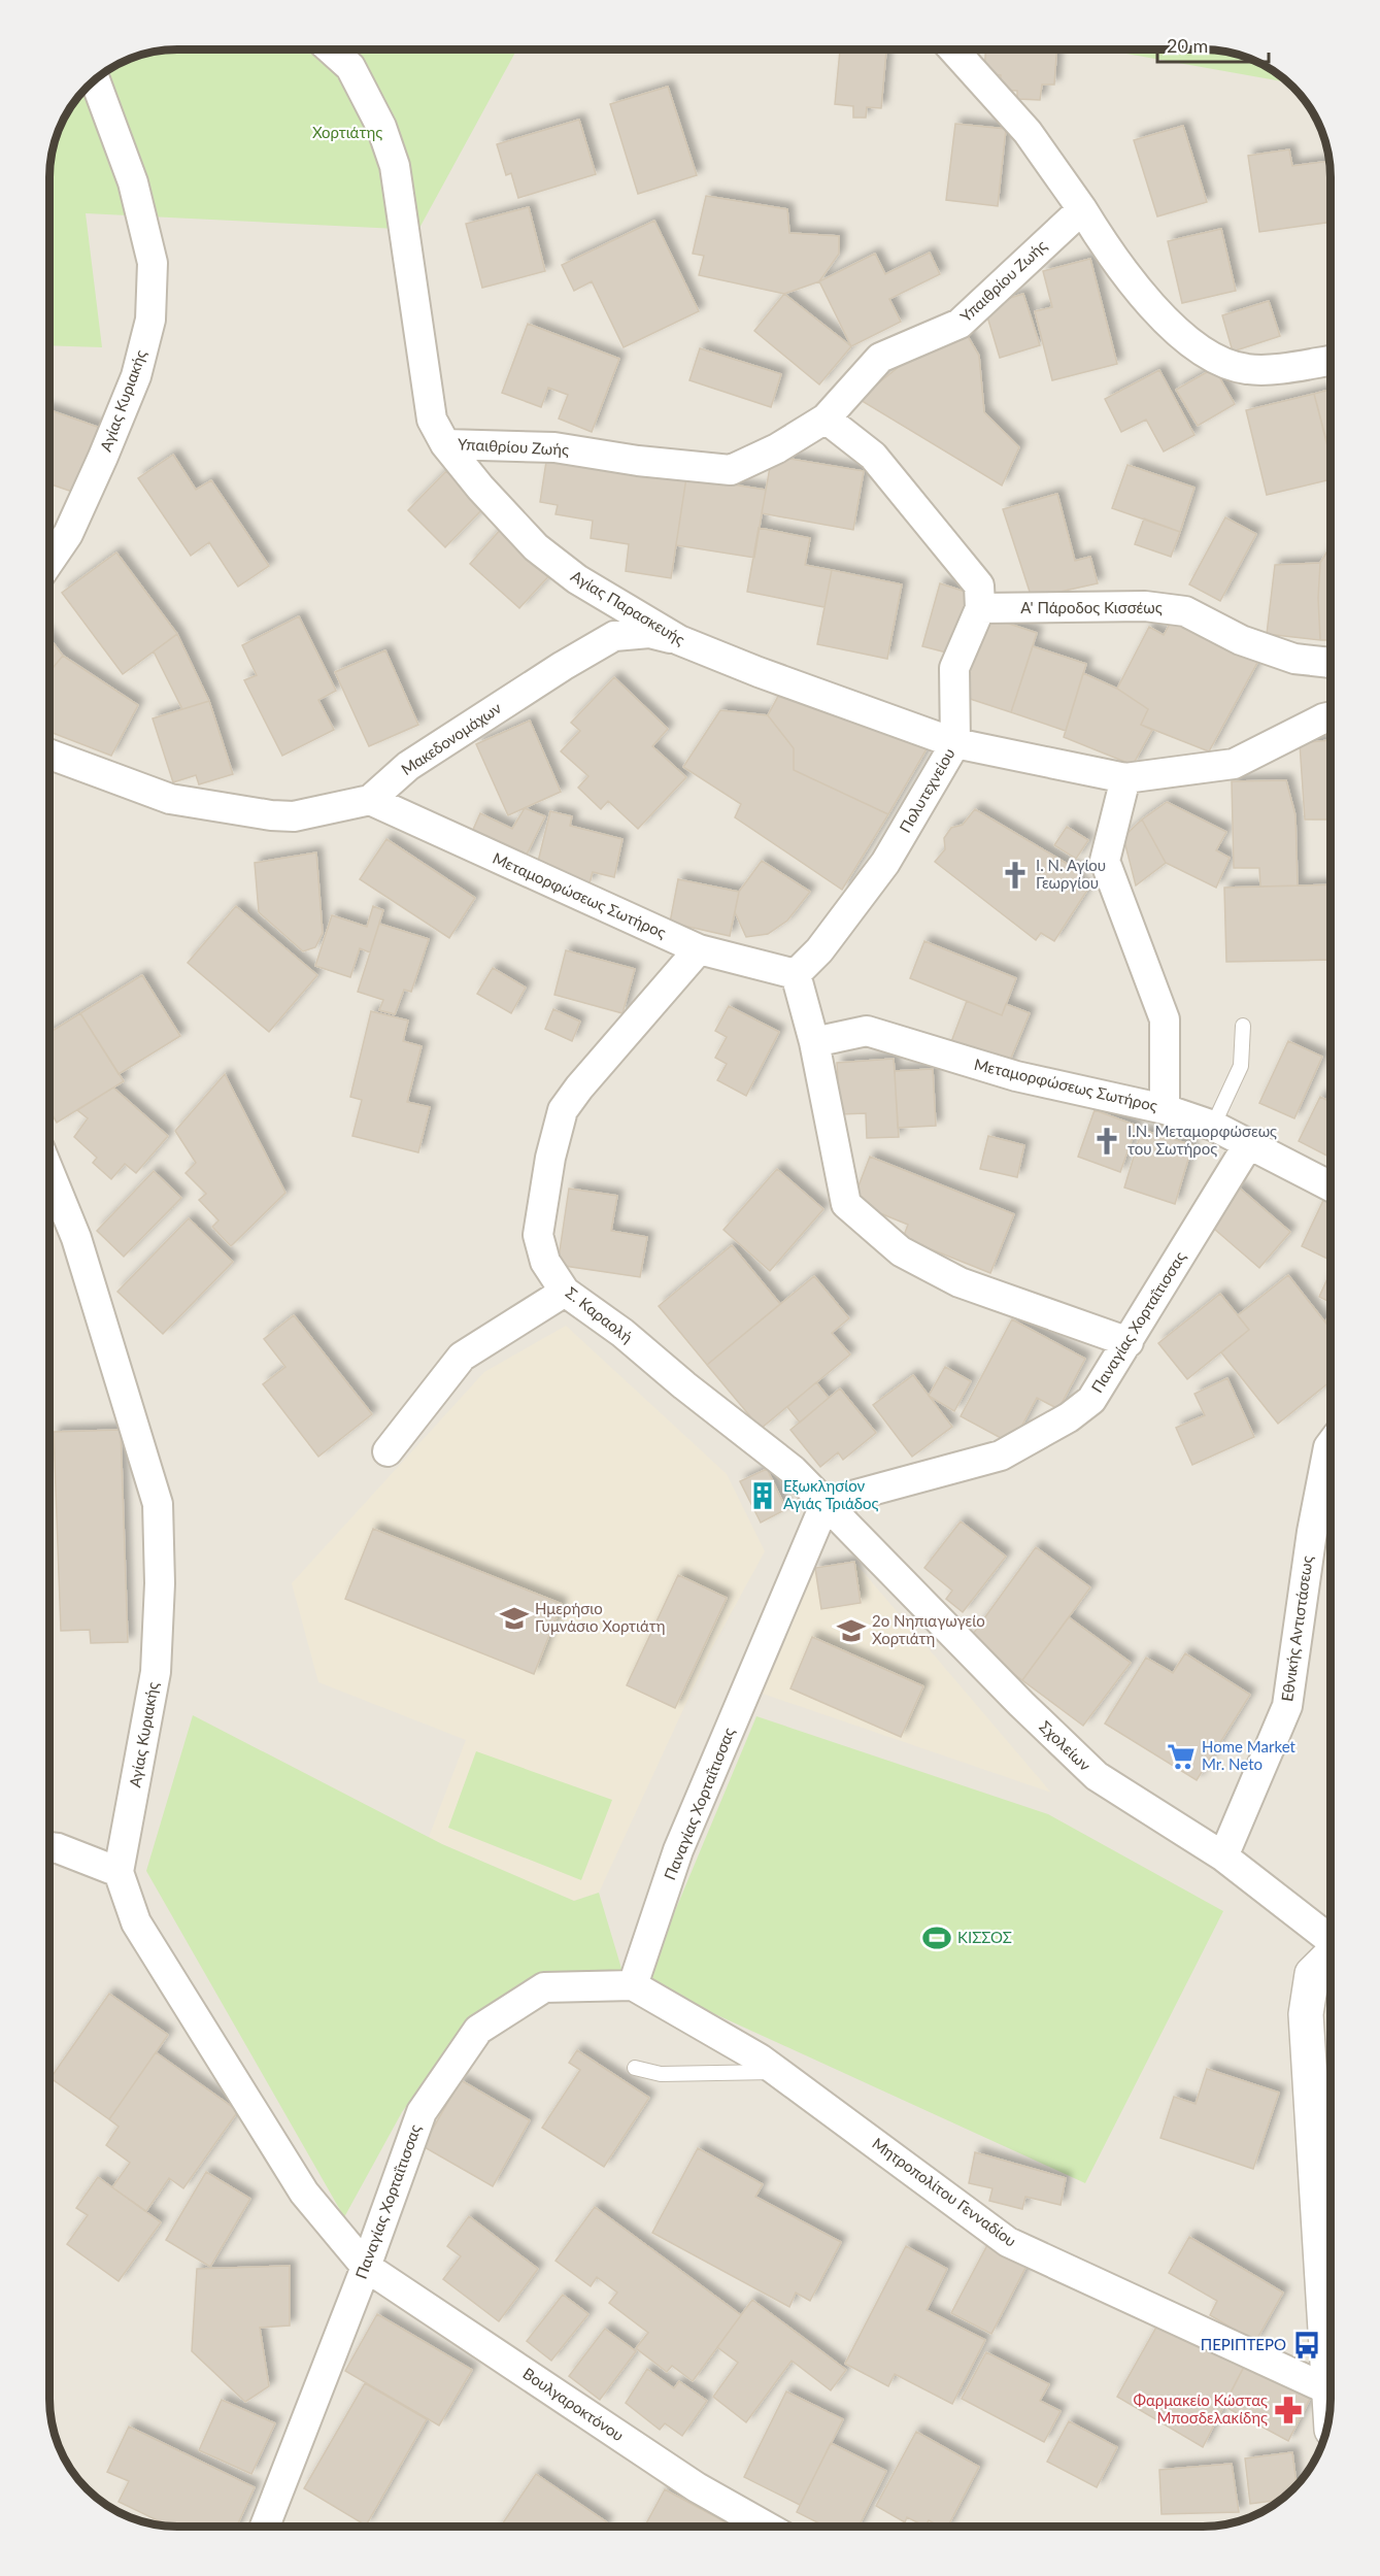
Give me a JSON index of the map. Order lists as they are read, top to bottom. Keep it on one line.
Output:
{"streets":{"street":["Υπαιθρίου Ζωής","Αγίας Κυριακής","Αγίας Παρασκευής","Α' Πάροδος Κισσέως","Μακεδονομάχων","Πολυτεχνείου","Μεταμορφώσεως Σωτήρος","Σ. Καραολή","Παναγίας Χορταΐτισσας","Εθνικής Αντιστάσεως","Σχολείων","Μητροπολίτου Γενναδίου","Βουλγαροκτόνου"]},"crossings":[["Υπαιθρίου Ζωής","Αγίας Παρασκευής"],["Αγίας Κυριακής","Παναγίας Χορταΐτισσας"],["Αγίας Κυριακής","Βουλγαροκτόνου"],["Αγίας Παρασκευής","Μακεδονομάχων"],["Αγίας Παρασκευής","Πολυτεχνείου"],["Α' Πάροδος Κισσέως","Πολυτεχνείου"],["Μακεδονομάχων","Μεταμορφώσεως Σωτήρος"],["Πολυτεχνείου","Μεταμορφώσεως Σωτήρος"],["Μεταμορφώσεως Σωτήρος","Σ. Καραολή"],["Μεταμορφώσεως Σωτήρος","Παναγίας Χορταΐτισσας"],["Σ. Καραολή","Παναγίας Χορταΐτισσας"],["Σ. Καραολή","Σχολείων"],["Παναγίας Χορταΐτισσας","Σχολείων"],["Παναγίας Χορταΐτισσας","Μητροπολίτου Γενναδίου"],["Παναγίας Χορταΐτισσας","Βουλγαροκτόνου"],["Εθνικής Αντιστάσεως","Σχολείων"]],"parks":["Χορτιάτης"],"places":{"church":["Ι. Ν. Αγίου Γεωργίου","I.N. Μεταμορφώσεως του Σωτήρος"],"building":["Εξωκλησίον Αγιάς Τριάδος"],"school or university":["Ημερήσιο Γυμνάσιο Χορτιάτη","2ο Νηπιαγωγείο Χορτιάτη"],"supermarket":["Home Market Mr. Neto"],"sports":["ΚΙΣΣΟΣ"],"bus stop":["ΠΕΡΙΠΤΕΡΟ"],"pharmacy":["Φαρμακείο Κώστας Μποσδελακίδης"]},"scale_bar":"20 m"}
